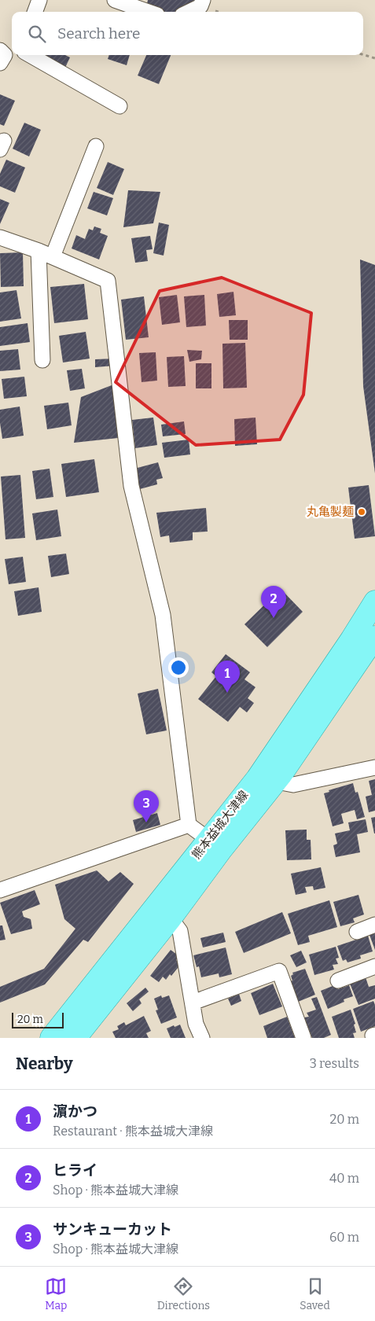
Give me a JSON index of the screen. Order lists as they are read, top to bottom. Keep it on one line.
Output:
{"streets":{"main road":["熊本益城大津線"]},"places":["丸亀製麺"],"scale_bar":"20 m","page":{"search":"Search here","pins":["2","1","3"],"scale":"20 m","heading":["Nearby","3 results"],"list":[{"mark":"1","name":"濵かつ","note":"Restaurant · 熊本益城大津線","value":"20 m"},{"mark":"2","name":"ヒライ","note":"Shop · 熊本益城大津線","value":"40 m"},{"mark":"3","name":"サンキューカット","note":"Shop · 熊本益城大津線","value":"60 m"}],"nav":["Map","Directions","Saved"]}}
